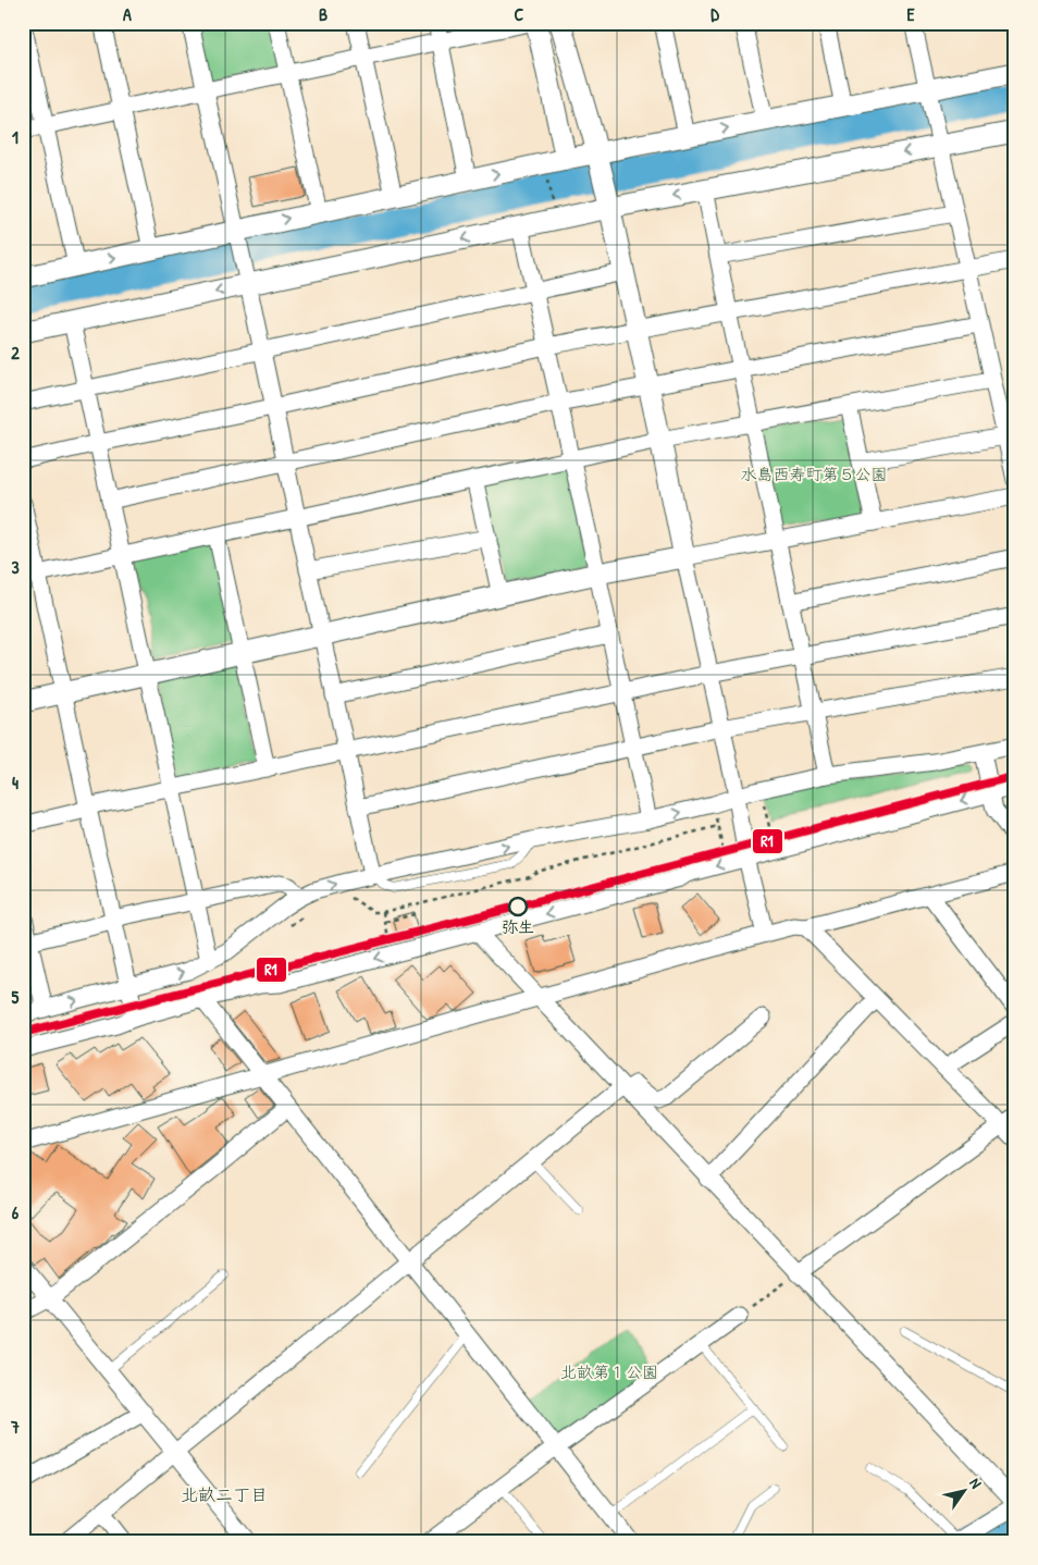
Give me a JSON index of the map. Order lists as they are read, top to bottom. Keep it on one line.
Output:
{"districts":["北畝二丁目"],"parks":["水島西寿町第５公園","北畝第１公園"],"places":["弥生"],"lines":["transit line R1"],"north":"top right","grid":{"columns":["A","B","C","D","E"],"rows":["1","2","3","4","5","6","7"]}}
